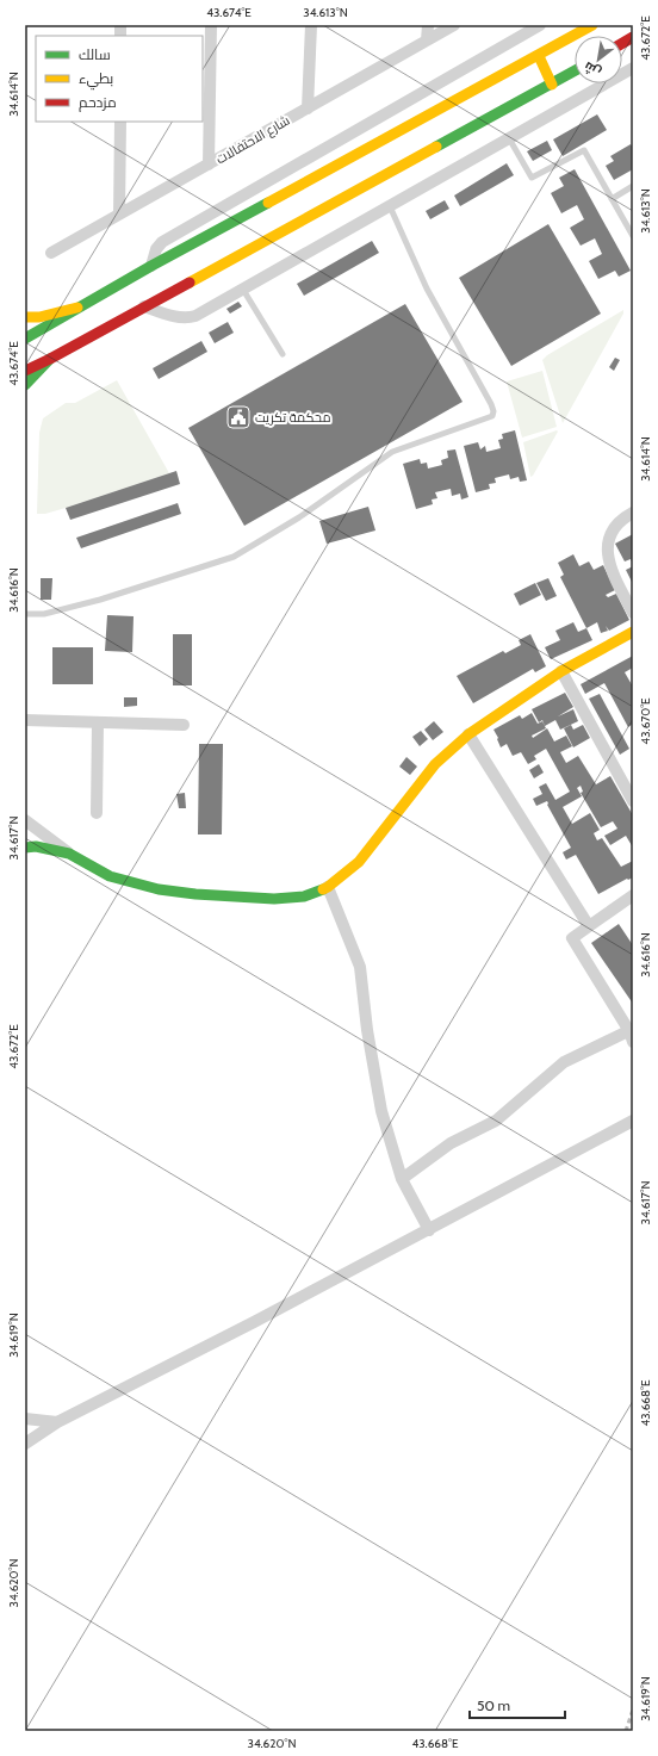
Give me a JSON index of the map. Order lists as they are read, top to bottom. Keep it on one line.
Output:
{"streets":{"street":["شارع الاحتفالات"]},"places":{"public building":["محكمة تكريت"]},"legend":["سالك","بطيء","مزدحم"],"scale_bar":"50 m","north":"bottom left","coordinates":["43.674°E","34.613°N","43.672°E","34.614°N","34.616°N","43.670°E","34.617°N","34.619°N","43.668°E","34.620°N"]}
